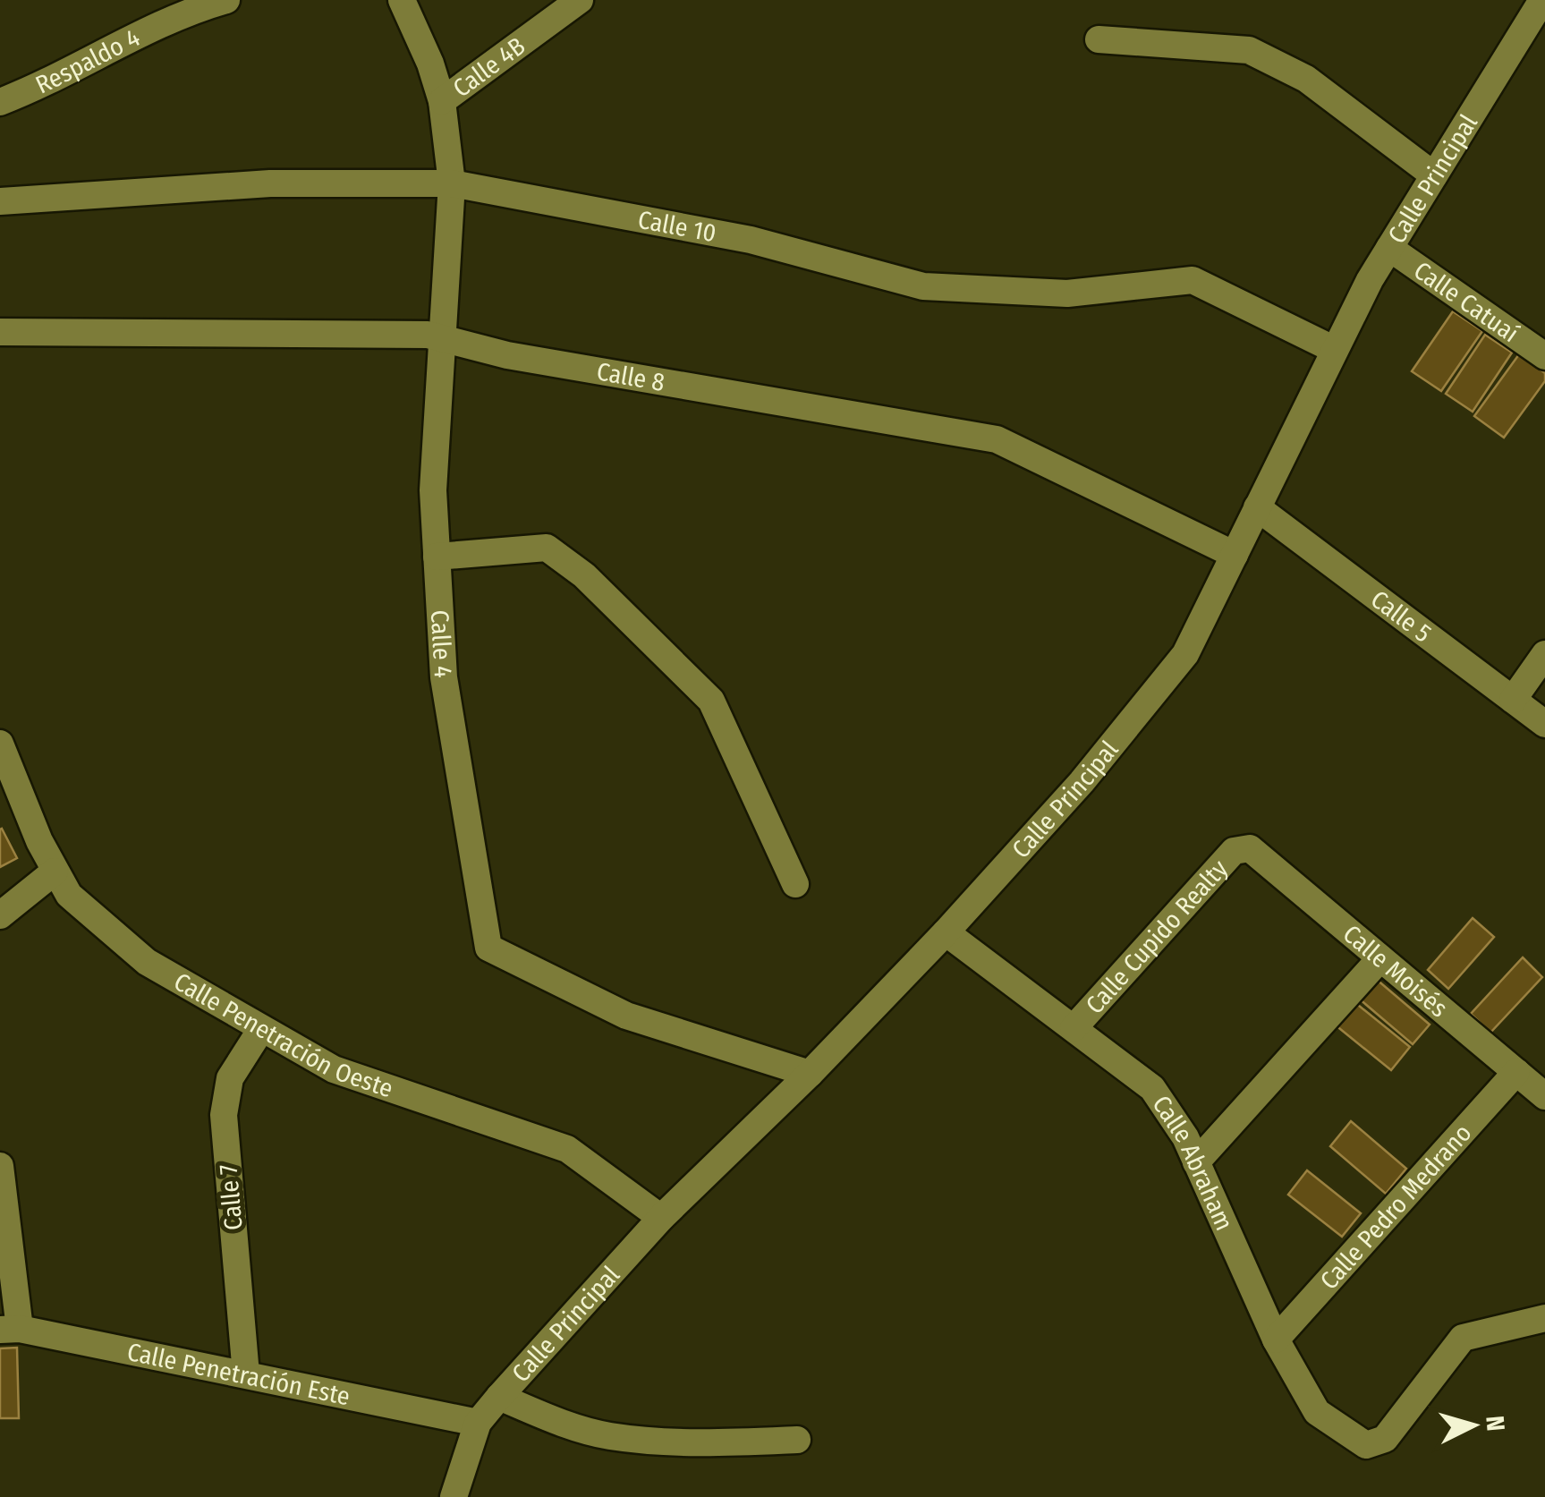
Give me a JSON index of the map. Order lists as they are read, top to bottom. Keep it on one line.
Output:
{"streets":{"street":["Respaldo 4","Calle 4B","Calle Principal","Calle 10","Calle Catuaí","Calle 8","Calle 5","Calle 4","Calle Cupido Realty","Calle Moisés","Calle Penetración Oeste","Calle Abraham","Calle 7","Calle Pedro Medrano","Calle Penetración Este"]},"crossings":[["Calle 4B","Calle 4"],["Calle Principal","Calle 10"],["Calle Principal","Calle Catuaí"],["Calle Principal","Calle 8"],["Calle Principal","Calle 5"],["Calle Principal","Calle 4"],["Calle Principal","Calle Penetración Oeste"],["Calle Principal","Calle Abraham"],["Calle Principal","Calle Penetración Este"],["Calle 10","Calle 4"],["Calle 8","Calle 4"],["Calle Cupido Realty","Calle Moisés"],["Calle Cupido Realty","Calle Abraham"],["Calle Moisés","Calle Pedro Medrano"],["Calle Penetración Oeste","Calle 7"],["Calle Abraham","Calle Pedro Medrano"],["Calle 7","Calle Penetración Este"]],"north":"right"}
